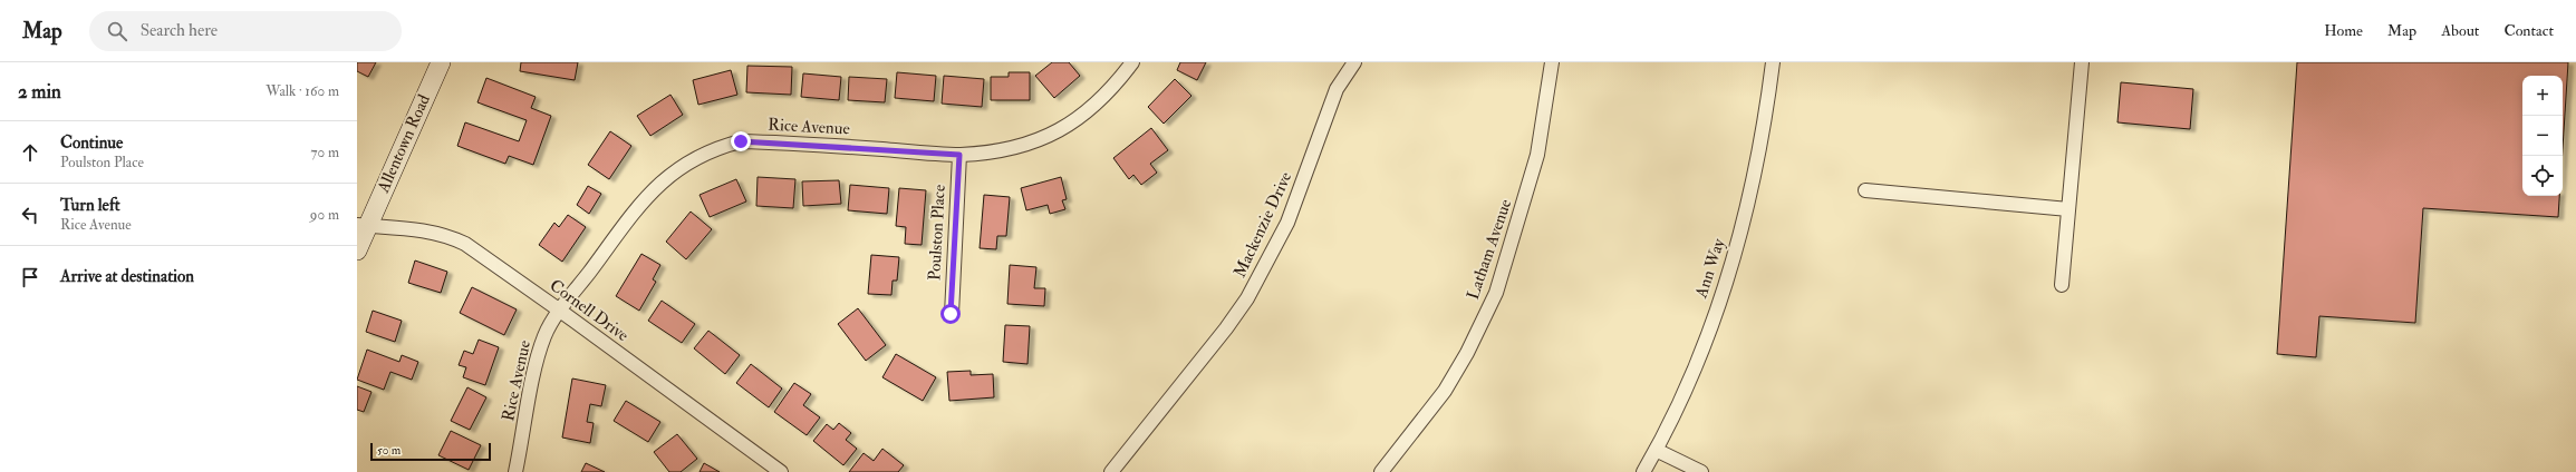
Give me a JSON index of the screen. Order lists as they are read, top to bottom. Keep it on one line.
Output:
{"streets":{"main road":["Allentown Road"],"street":["Rice Avenue","Mackenzie Drive","Poulston Place","Latham Avenue","Ann Way","Cornell Drive"]},"crossings":[["Rice Avenue","Poulston Place"],["Rice Avenue","Cornell Drive"],["Allentown Road","Cornell Drive"]],"scale_bar":"50 m","page":{"header":"Map","search":"Search here","nav":["Home","Map","About","Contact"],"heading":["2 min","Walk · 160 m"],"map_buttons":["+","−"],"list":[["Continue","Poulston Place","70 m"],["Turn left","Rice Avenue","90 m"],"Arrive at destination"],"scale":"50 m"}}
